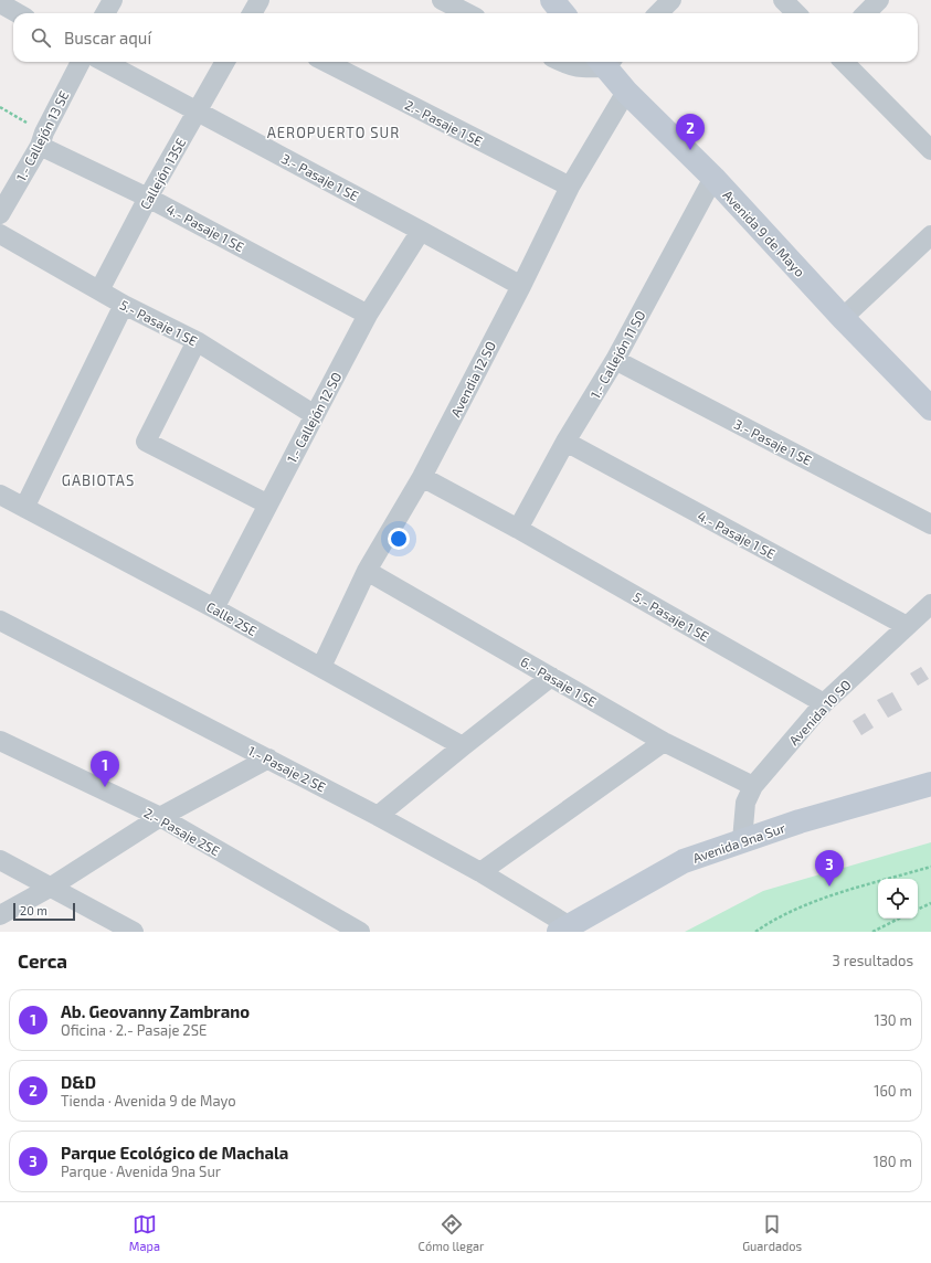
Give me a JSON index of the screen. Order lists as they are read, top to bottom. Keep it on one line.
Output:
{"streets":{"street":["2.- Pasaje 1 SE","1.- Callejón 13 SE","Callejón 13SE","3.- Pasaje 1 SE","4.- Pasaje 1 SE","Avenida 9 de Mayo","5.- Pasaje 1 SE","1.- Callejón 11 SO","Avendia 12 SO","1.- Callejón 12 SO","Calle 2SE","6.- Pasaje 1 SE","Avenida 10 SO","1.- Pasaje 2 SE","2.- Pasaje 2SE","Avenida 9na Sur"]},"crossings":[["2.- Pasaje 1 SE","Avendia 12 SO"],["1.- Callejón 13 SE","4.- Pasaje 1 SE"],["Callejón 13SE","3.- Pasaje 1 SE"],["Callejón 13SE","4.- Pasaje 1 SE"],["Callejón 13SE","5.- Pasaje 1 SE"],["3.- Pasaje 1 SE","1.- Callejón 11 SO"],["3.- Pasaje 1 SE","Avendia 12 SO"],["3.- Pasaje 1 SE","1.- Callejón 12 SO"],["4.- Pasaje 1 SE","1.- Callejón 11 SO"],["4.- Pasaje 1 SE","1.- Callejón 12 SO"],["4.- Pasaje 1 SE","Avenida 10 SO"],["Avenida 9 de Mayo","1.- Callejón 11 SO"],["Avenida 9 de Mayo","Avendia 12 SO"],["5.- Pasaje 1 SE","1.- Callejón 11 SO"],["5.- Pasaje 1 SE","Avendia 12 SO"],["5.- Pasaje 1 SE","1.- Callejón 12 SO"],["5.- Pasaje 1 SE","Avenida 10 SO"],["Avendia 12 SO","Calle 2SE"],["Avendia 12 SO","6.- Pasaje 1 SE"],["1.- Callejón 12 SO","Calle 2SE"],["6.- Pasaje 1 SE","Avenida 10 SO"],["Avenida 10 SO","Avenida 9na Sur"],["1.- Pasaje 2 SE","Avenida 9na Sur"]],"districts":["AEROPUERTO SUR","GABIOTAS"],"scale_bar":"20 m","page":{"search":"Buscar aquí","pins":["2","1","3"],"scale":"20 m","heading":["Cerca","3 resultados"],"list":[{"mark":"1","name":"Ab. Geovanny Zambrano","note":"Oficina · 2.- Pasaje 2SE","value":"130 m"},{"mark":"2","name":"D&D","note":"Tienda · Avenida 9 de Mayo","value":"160 m"},{"mark":"3","name":"Parque Ecológico de Machala","note":"Parque · Avenida 9na Sur","value":"180 m"}],"nav":["Mapa","Cómo llegar","Guardados"]}}
